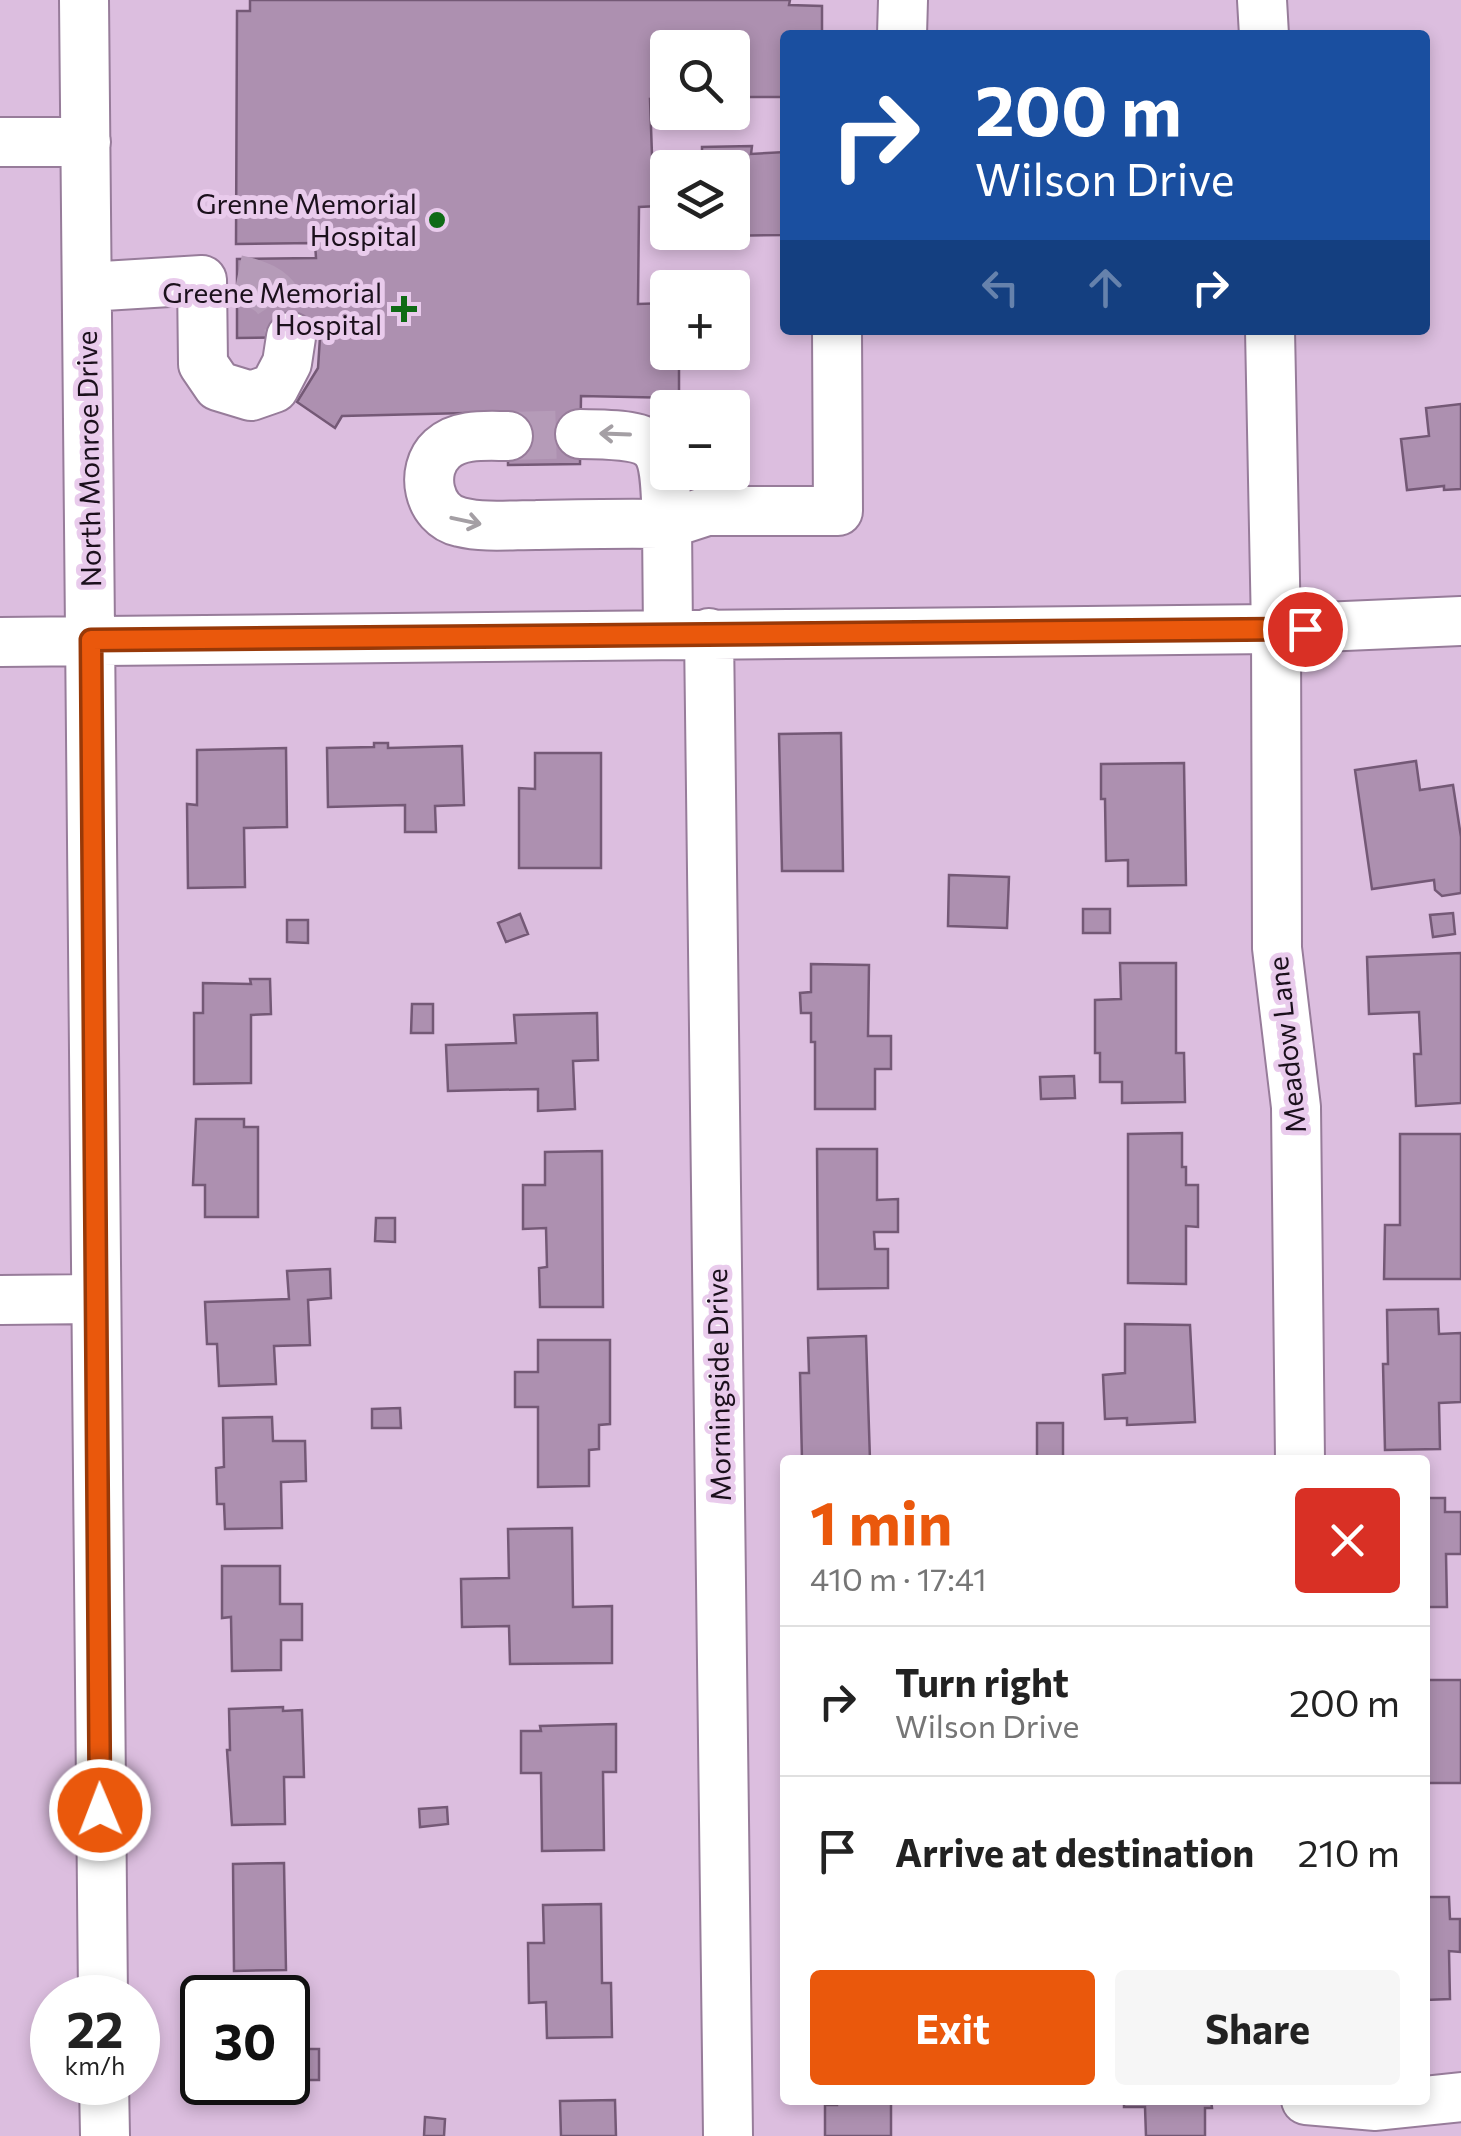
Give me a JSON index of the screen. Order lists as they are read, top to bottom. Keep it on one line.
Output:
{"streets":{"street":["North Monroe Drive","Meadow Lane","Morningside Drive"]},"places":{"other":["Grenne Memorial Hospital"],"health":["Greene Memorial Hospital"]},"page":{"map_buttons":["+","−"],"turn":["200 m","Wilson Drive"],"heading":["1 min","410 m · 17:41"],"list":[{"name":"Turn right","note":"Wilson Drive","value":"200 m"},{"name":"Arrive at destination","value":"210 m"}],"buttons":["Exit","Share"],"speed":"22 km/h","limit":"30"}}
